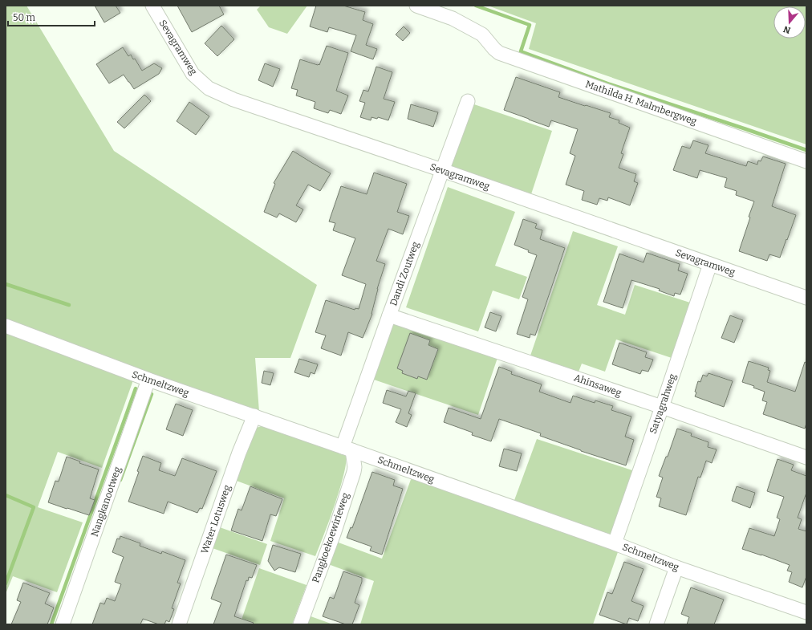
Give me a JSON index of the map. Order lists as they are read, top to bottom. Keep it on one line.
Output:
{"streets":{"street":["Sevagramweg","Mathilda H. Malmbergweg","Dandi Zoutweg","Schmeltzweg","Ahinsaweg","Satyagrahweg","Nangkanootweg","Water Lotusweg","Pangkoekoewirieweg"]},"crossings":[["Sevagramweg","Dandi Zoutweg"],["Sevagramweg","Satyagrahweg"],["Dandi Zoutweg","Schmeltzweg"],["Dandi Zoutweg","Ahinsaweg"],["Dandi Zoutweg","Pangkoekoewirieweg"],["Schmeltzweg","Satyagrahweg"],["Schmeltzweg","Nangkanootweg"],["Schmeltzweg","Water Lotusweg"],["Schmeltzweg","Pangkoekoewirieweg"],["Ahinsaweg","Satyagrahweg"]],"scale_bar":"50 m","north":"bottom"}
